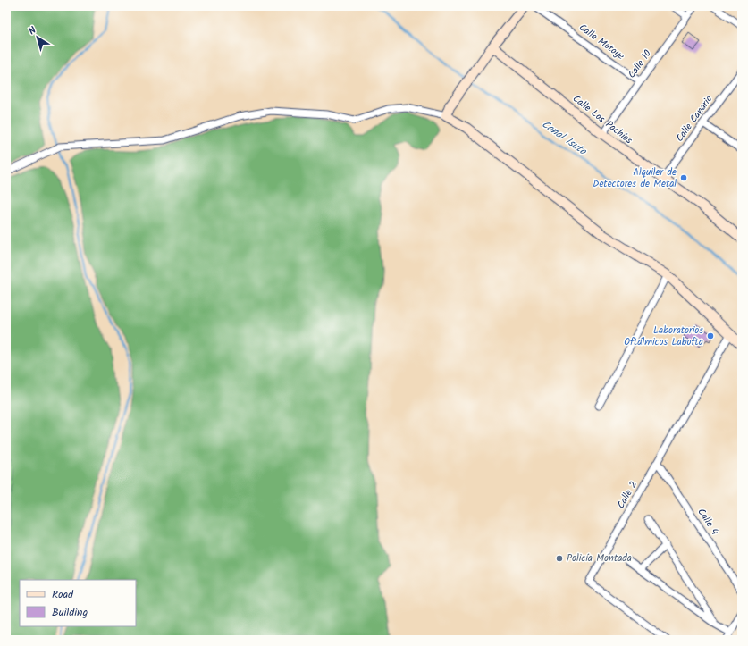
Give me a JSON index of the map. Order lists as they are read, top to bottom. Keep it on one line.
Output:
{"streets":{"street":["Calle Motoye","Calle 10","Calle Canario","Calle Los Pachíos","Calle 2","Calle 4"]},"crossings":[["Calle Motoye","Calle 10"],["Calle 10","Calle Los Pachíos"],["Calle Canario","Calle Los Pachíos"],["Calle 2","Calle 4"]],"water":["Canal Isuto"],"places":["Alquiler de Detectores de Metal","Laboratorios Oftálmicos Labofta","Policía Montada"],"legend":["Road","Building"],"north":"top left"}
